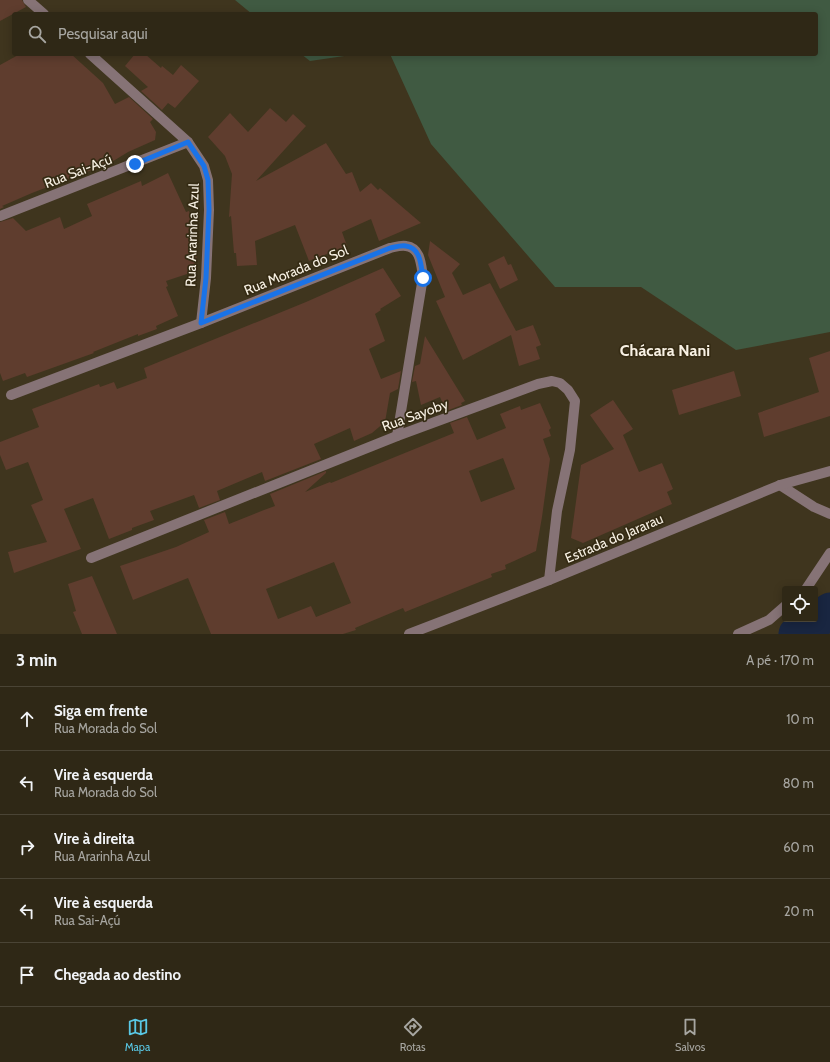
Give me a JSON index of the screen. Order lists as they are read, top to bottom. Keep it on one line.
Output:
{"streets":{"street":["Rua Sai-Açú","Rua Ararinha Azul","Rua Morada do Sol","Rua Sayoby","Estrada do Jararau"]},"crossings":[["Rua Sai-Açú","Rua Ararinha Azul"],["Rua Ararinha Azul","Rua Morada do Sol"],["Rua Morada do Sol","Rua Sayoby"],["Rua Sayoby","Estrada do Jararau"]],"districts":["Chácara Nani"],"page":{"search":"Pesquisar aqui","heading":["3 min","A pé · 170 m"],"list":[["Siga em frente","Rua Morada do Sol","10 m"],["Vire à esquerda","Rua Morada do Sol","80 m"],["Vire à direita","Rua Ararinha Azul","60 m"],["Vire à esquerda","Rua Sai-Açú","20 m"],"Chegada ao destino"],"nav":["Mapa","Rotas","Salvos"]}}
